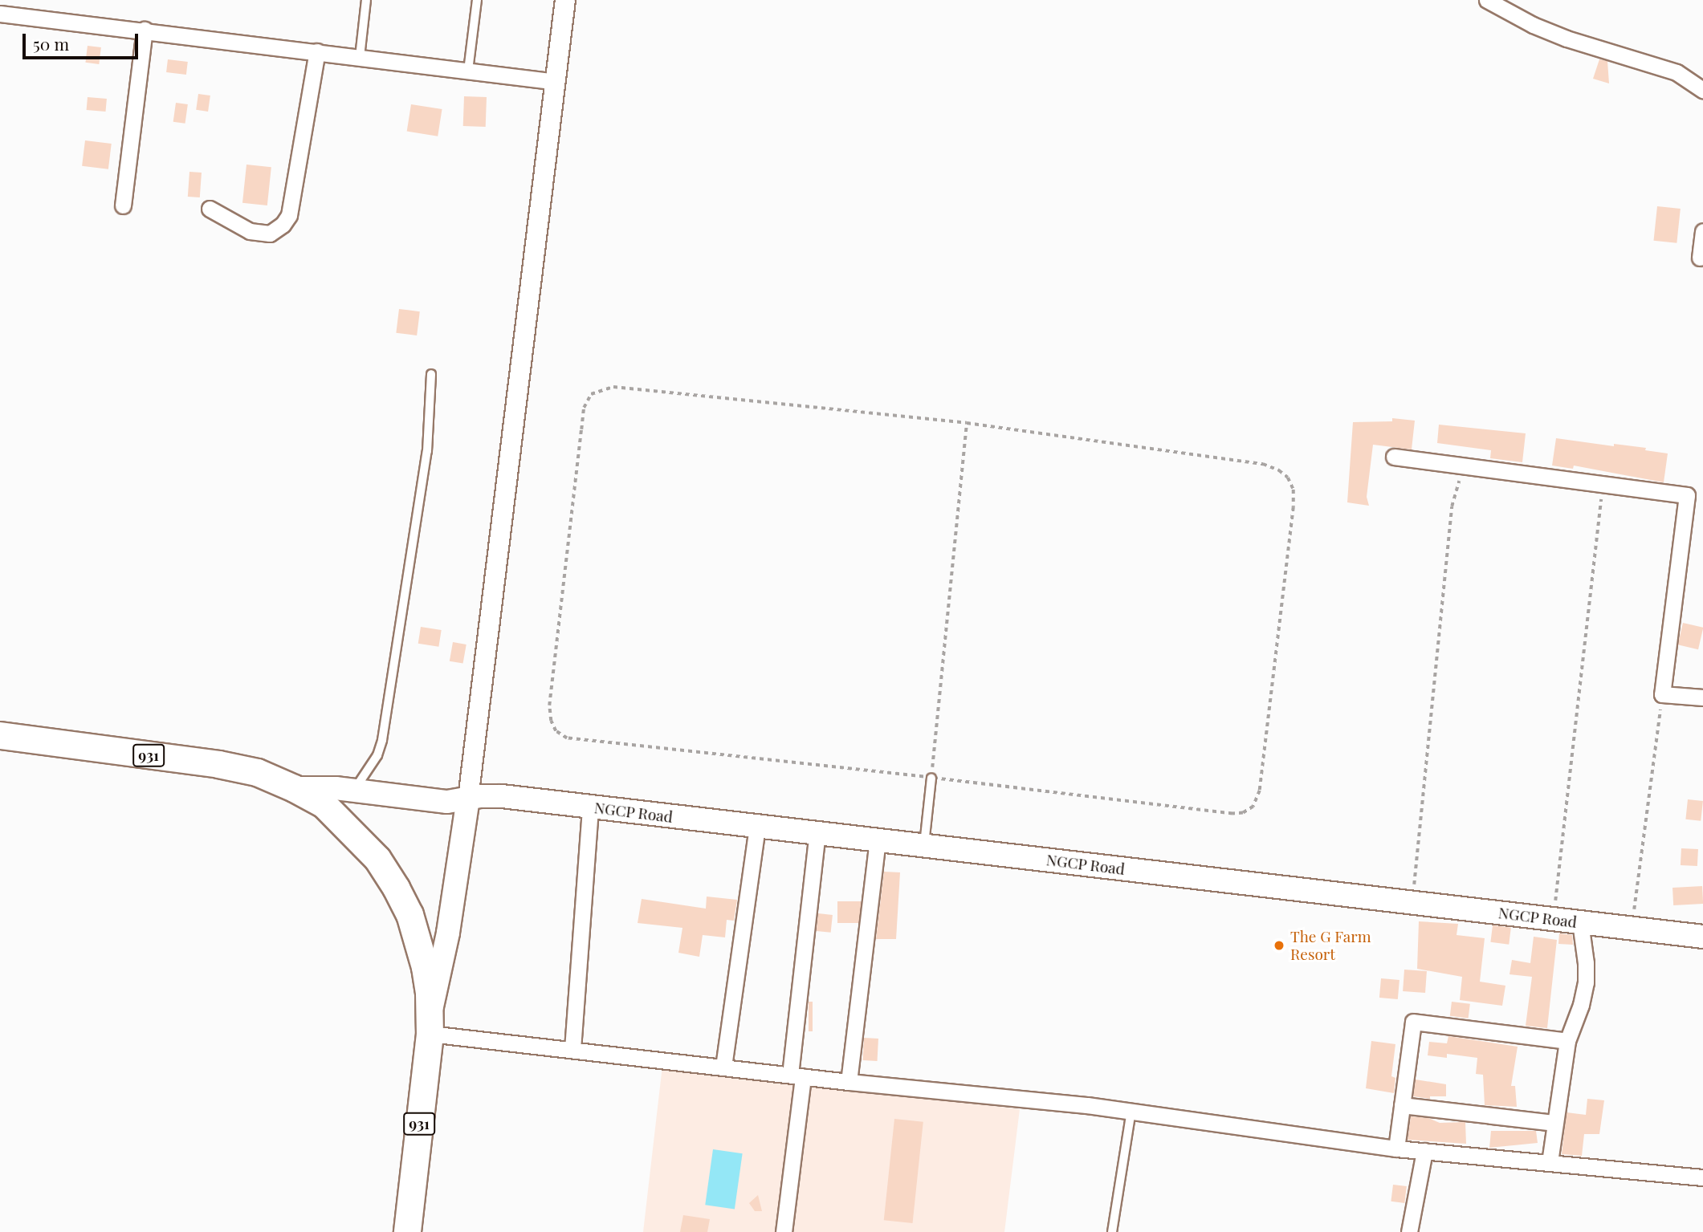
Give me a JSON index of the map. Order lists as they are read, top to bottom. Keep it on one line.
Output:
{"streets":{"highway":["931"],"main road":["NGCP Road"]},"crossings":[["931","NGCP Road"]],"places":["The G Farm Resort"],"scale_bar":"50 m"}
